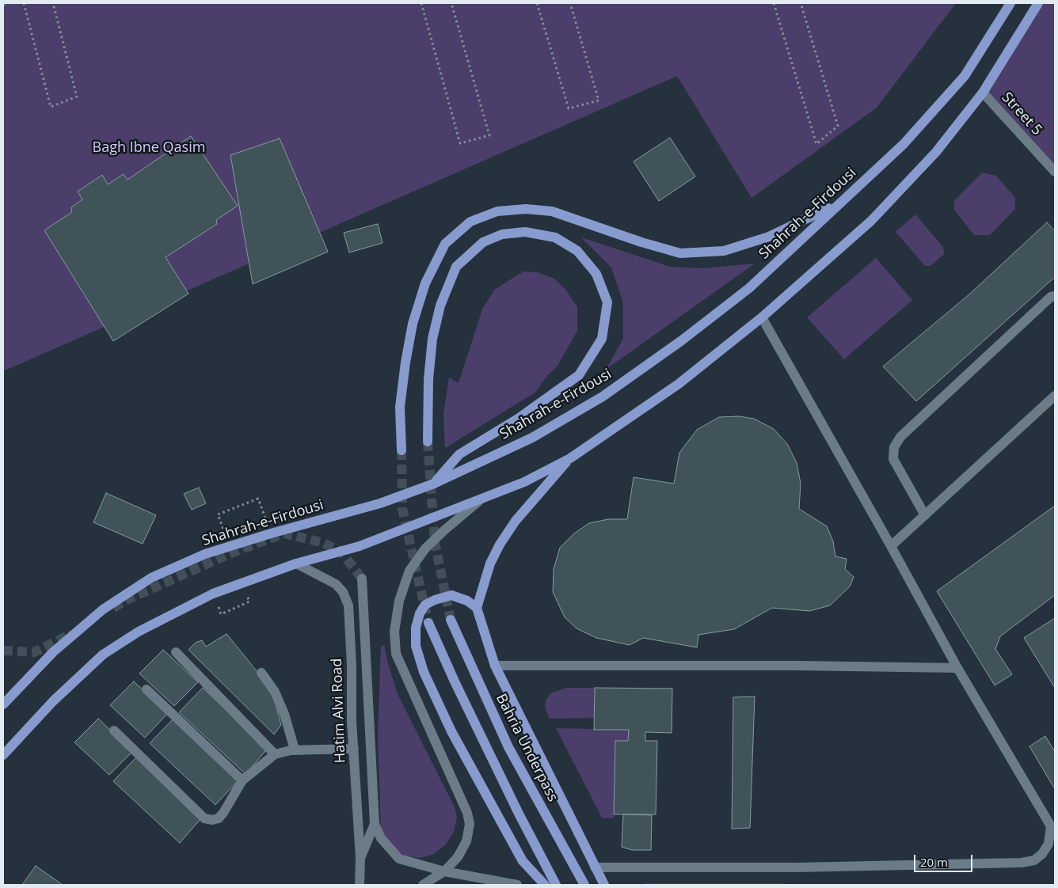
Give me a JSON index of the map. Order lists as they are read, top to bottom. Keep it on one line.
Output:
{"streets":{"main road":["Shahrah-e-Firdousi","Bahria Underpass"],"street":["Street 5","Hatim Alvi Road"]},"parks":["Bagh Ibne Qasim"],"scale_bar":"20 m"}
